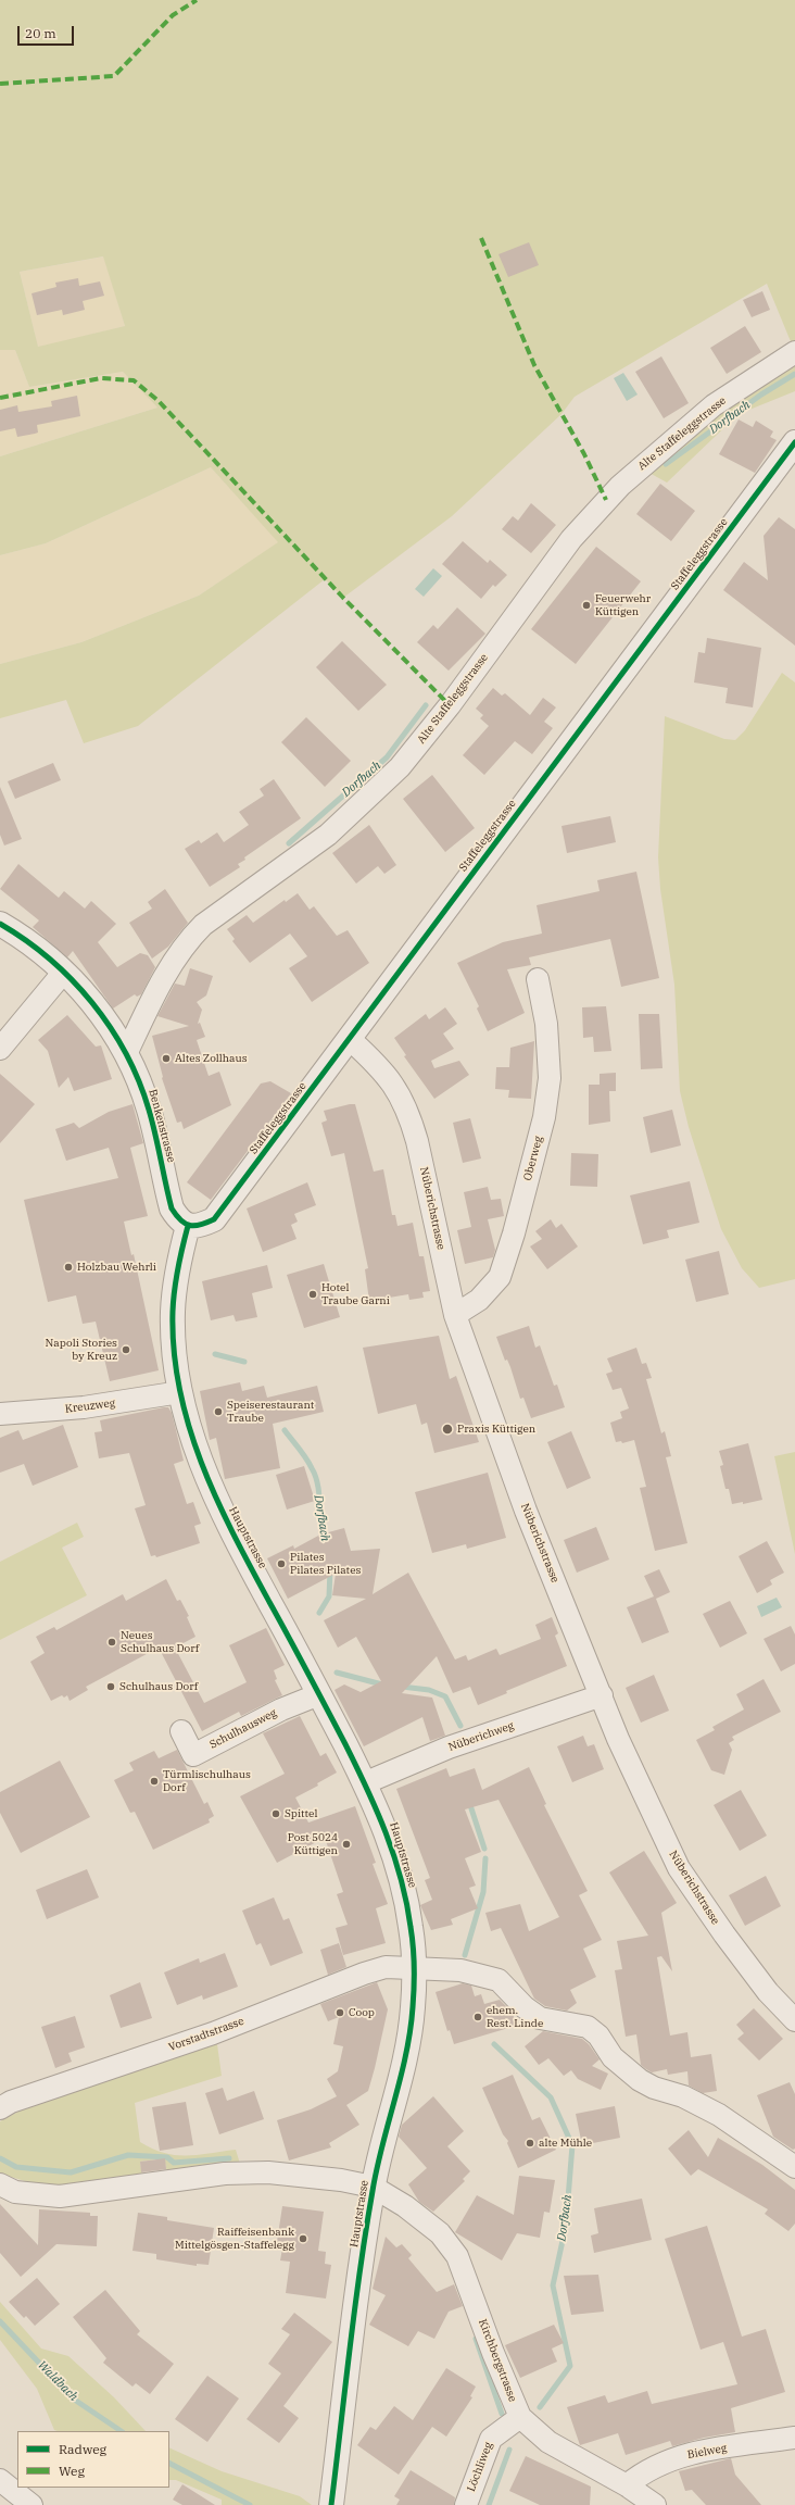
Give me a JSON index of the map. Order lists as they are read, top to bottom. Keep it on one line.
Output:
{"streets":{"street":["Alte Staffeleggstrasse","Staffeleggstrasse","Benkenstrasse","Oberweg","Nüberichstrasse","Kreuzweg","Hauptstrasse","Schulhausweg","Nüberichweg","Vorstadtstrasse","Kirchbergstrasse","Bielweg","Löchliweg"]},"crossings":[["Alte Staffeleggstrasse","Benkenstrasse"],["Staffeleggstrasse","Benkenstrasse"],["Staffeleggstrasse","Nüberichstrasse"],["Staffeleggstrasse","Hauptstrasse"],["Benkenstrasse","Hauptstrasse"],["Oberweg","Nüberichstrasse"],["Nüberichstrasse","Nüberichweg"],["Kreuzweg","Hauptstrasse"],["Hauptstrasse","Schulhausweg"],["Hauptstrasse","Nüberichweg"],["Hauptstrasse","Vorstadtstrasse"],["Hauptstrasse","Kirchbergstrasse"],["Kirchbergstrasse","Bielweg"],["Kirchbergstrasse","Löchliweg"]],"water":["Dorfbach","Waldbach"],"places":["Feuerwehr Küttigen","Altes Zollhaus","Holzbau Wehrli","Hotel Traube Garni","Napoli Stories by Kreuz","Speiserestaurant Traube","Praxis Küttigen","Pilates Pilates Pilates","Neues Schulhaus Dorf","Schulhaus Dorf","Türmlischulhaus Dorf","Spittel","Post 5024 Küttigen","Coop","ehem. Rest. Linde","alte Mühle","Raiffeisenbank Mittelgösgen-Staffelegg"],"legend":["Radweg","Weg"],"scale_bar":"20 m"}
